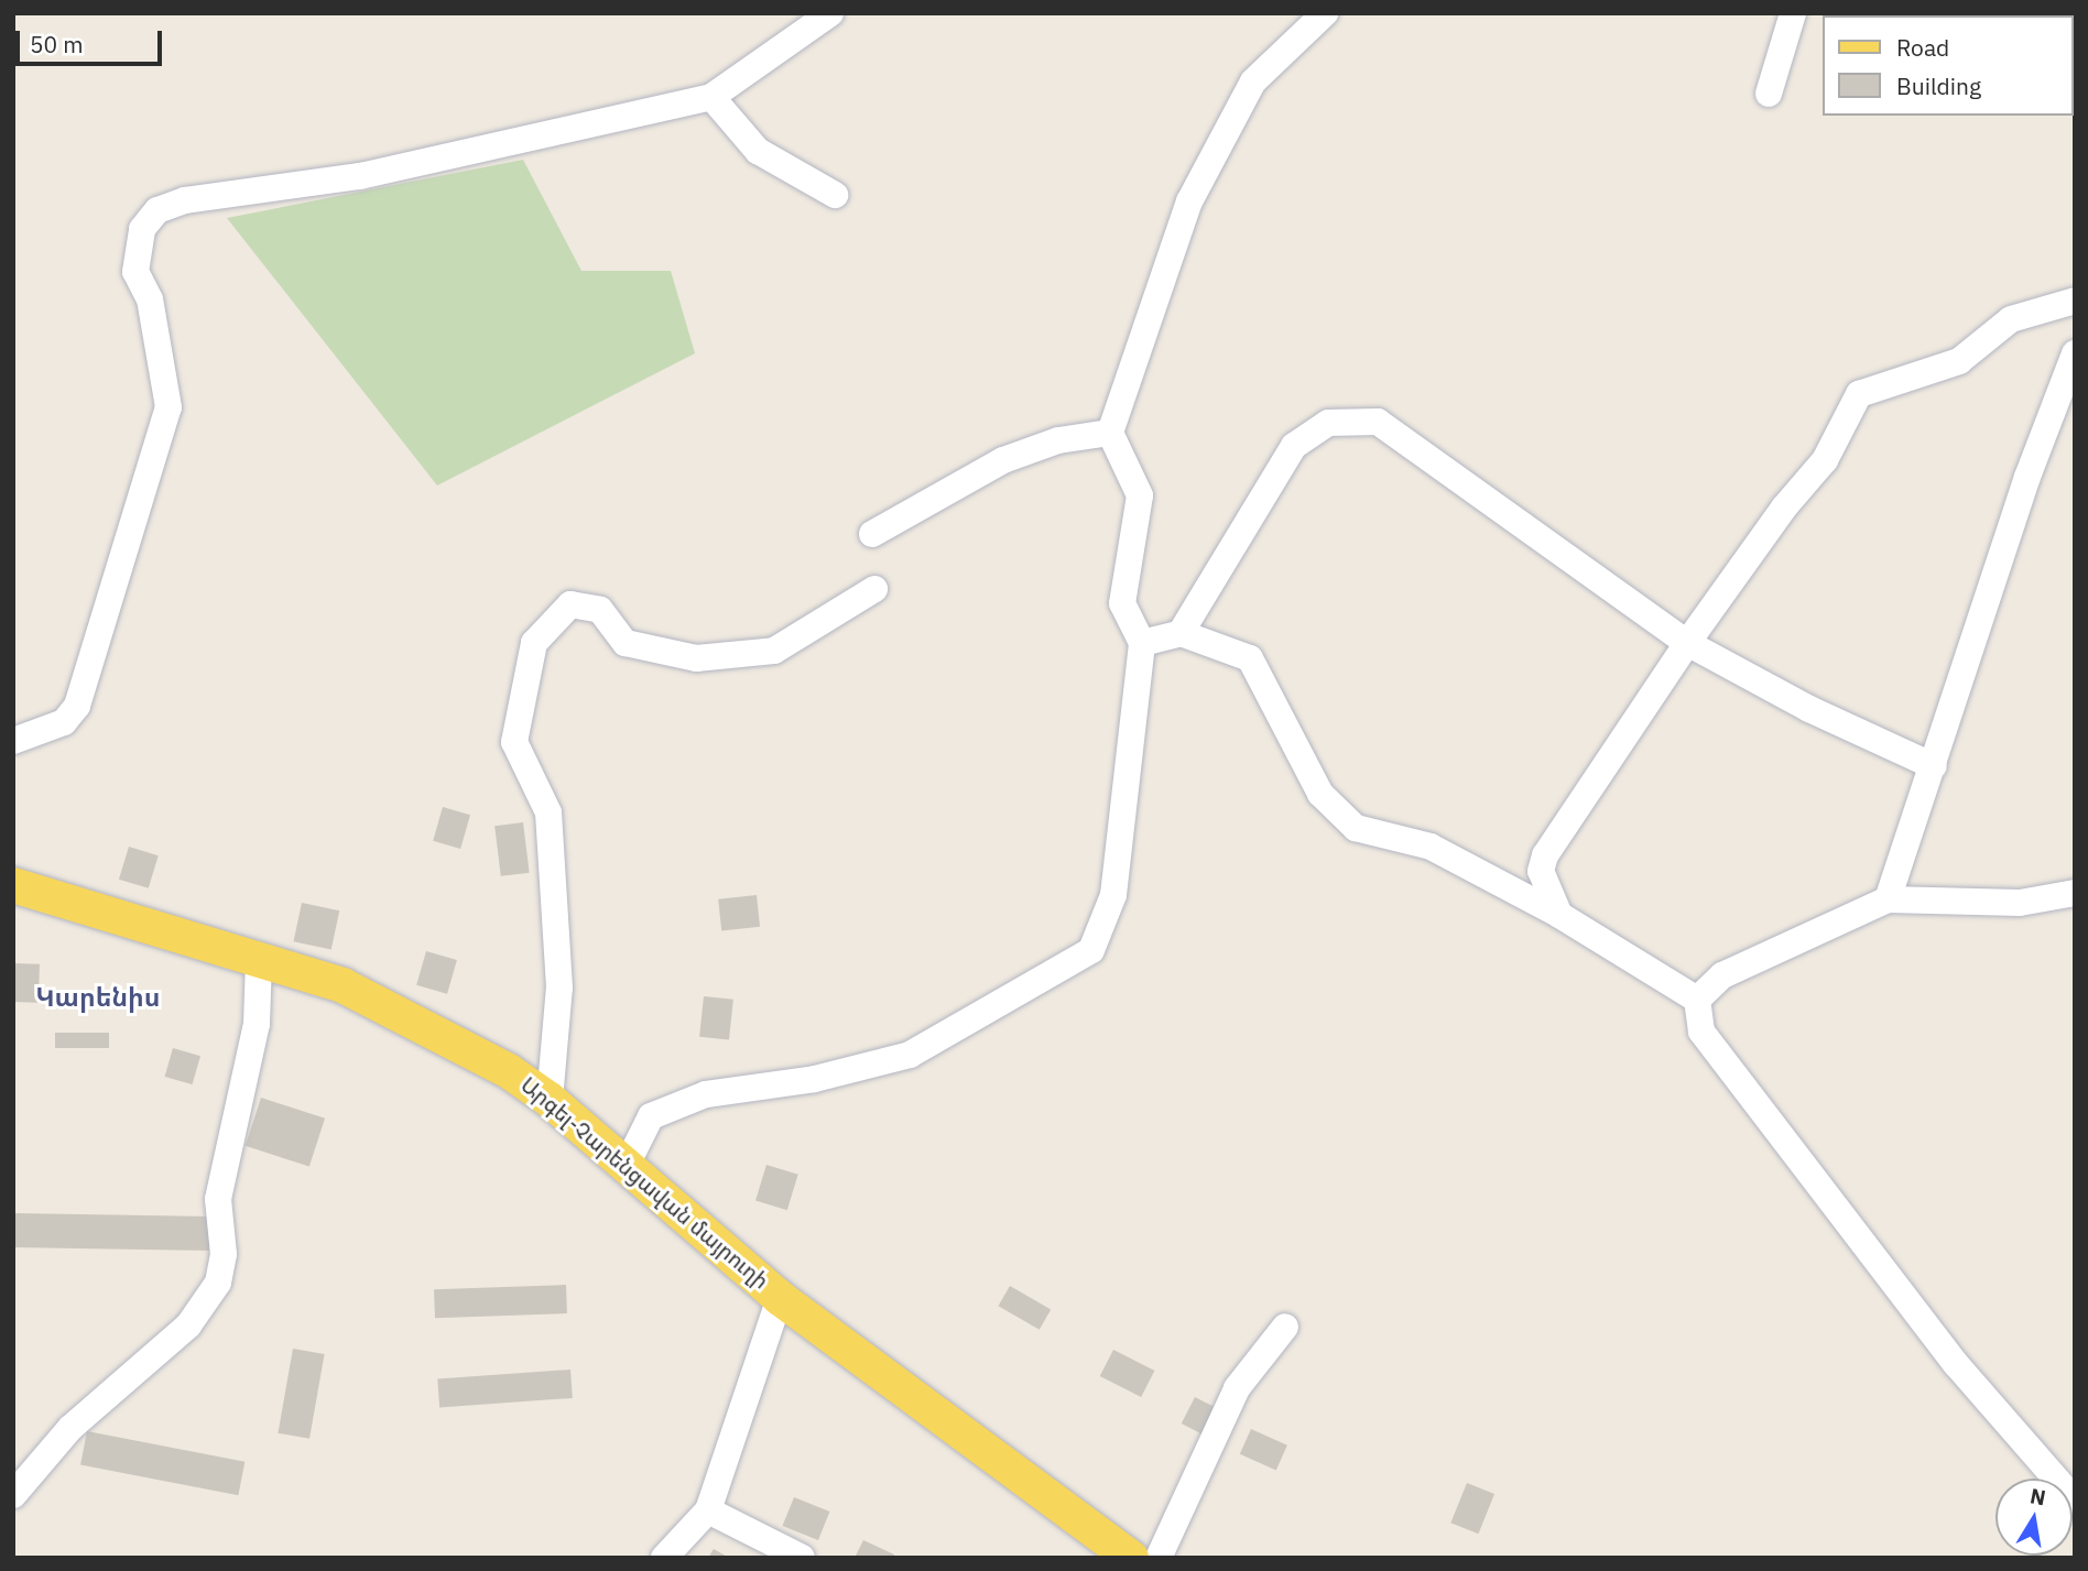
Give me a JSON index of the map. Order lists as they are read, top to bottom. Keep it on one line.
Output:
{"streets":{"main road":["Արգել-Չարենցավան մայրուղի"]},"districts":["Կարենիս"],"legend":["Road","Building"],"scale_bar":"50 m","north":"top"}
